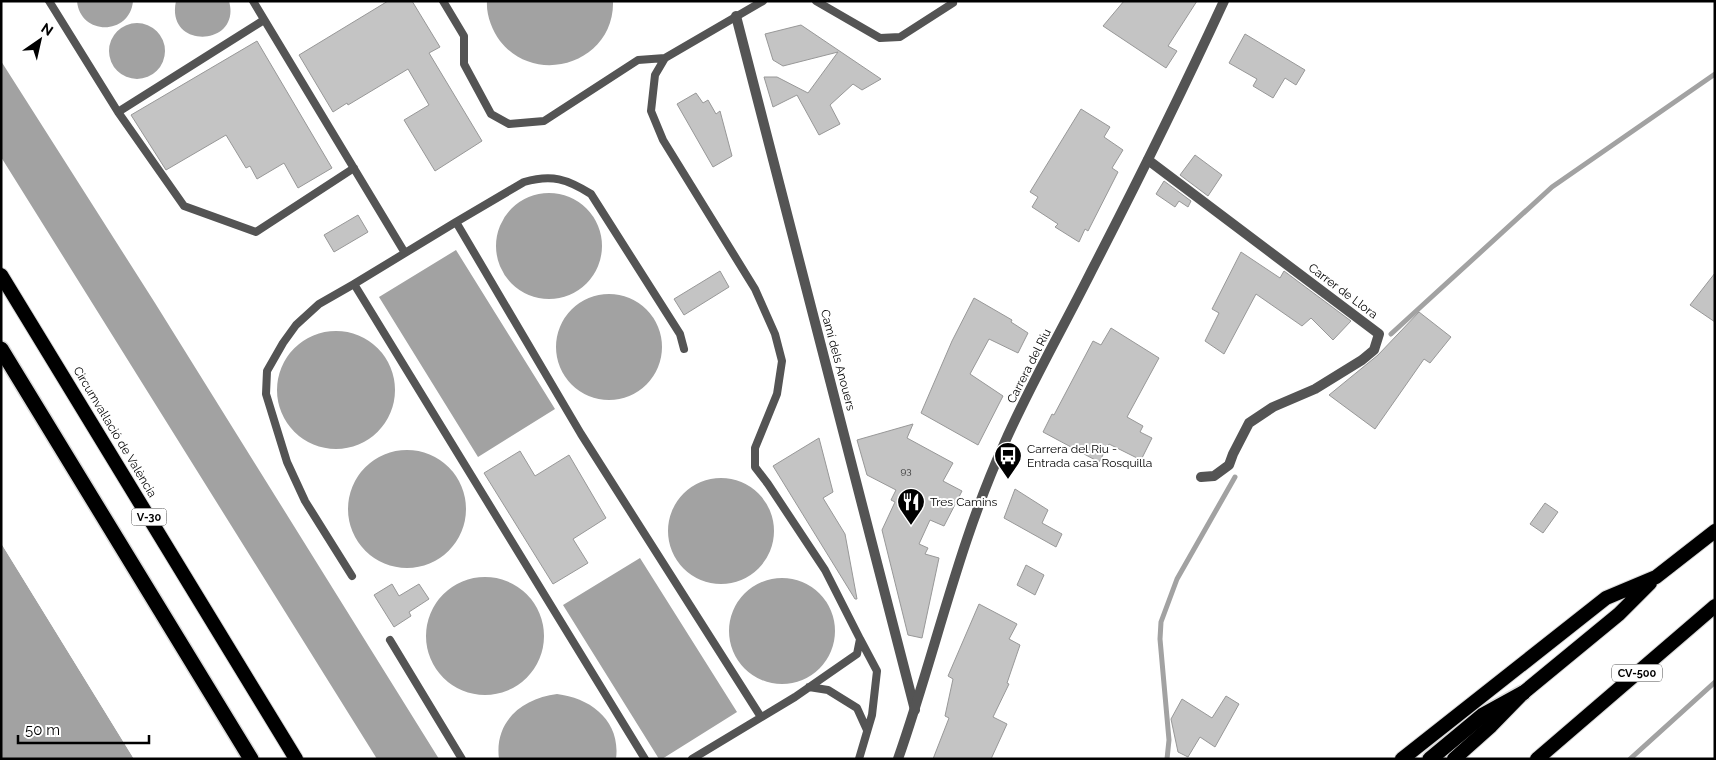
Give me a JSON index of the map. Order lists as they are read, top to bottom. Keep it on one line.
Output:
{"streets":{"highway":["Circumval·lació de València","V-30","CV-500"],"street":["Carrer de Llora","Camí dels Anouers","Carrera del Riu"]},"crossings":[["Carrer de Llora","Carrera del Riu"],["Camí dels Anouers","Carrera del Riu"]],"places":{"bus stop":["Carrera del Riu - Entrada casa Rosquilla"],"restaurant":["Tres Camins"]},"house_numbers":["93"],"scale_bar":"50 m","north":"top right"}
